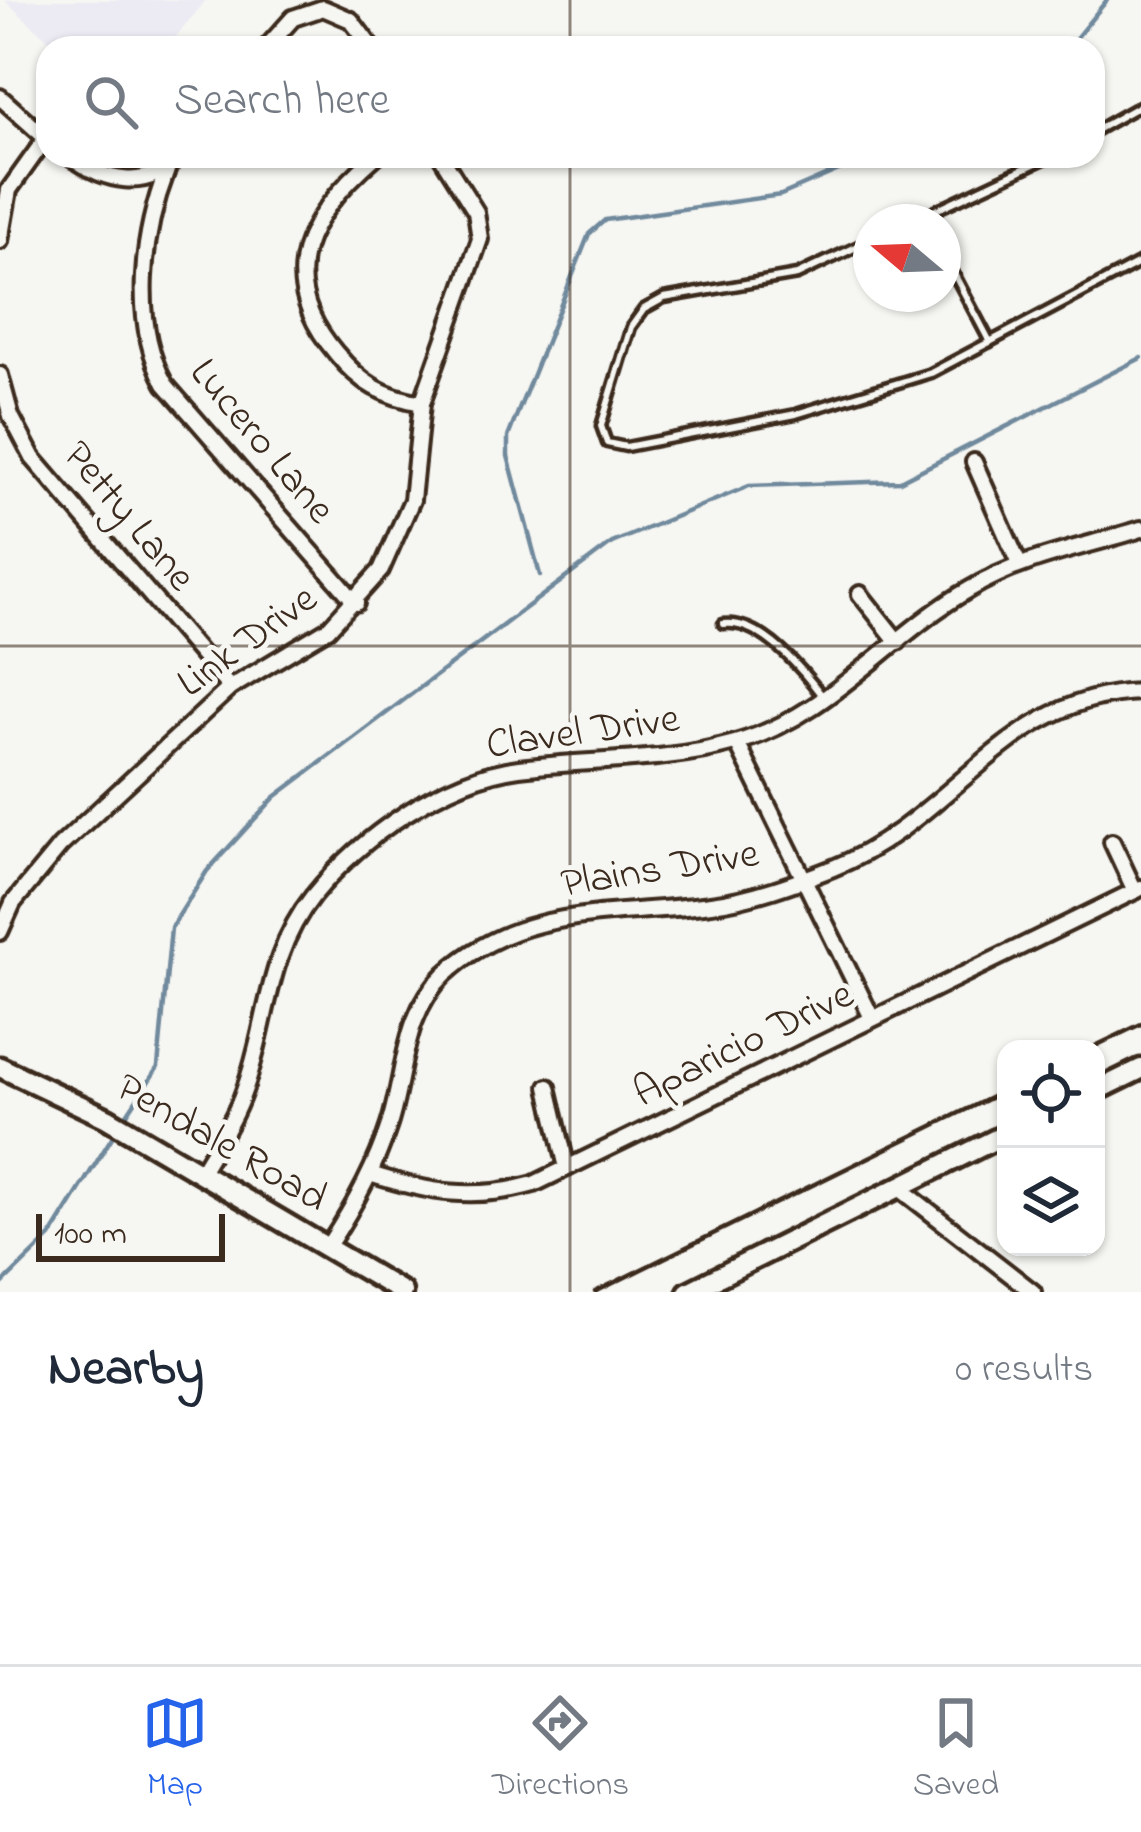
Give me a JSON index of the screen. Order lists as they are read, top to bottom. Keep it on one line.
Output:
{"streets":{"street":["Lucero Lane","Petty Lane","Link Drive","Clavel Drive","Plains Drive","Aparicio Drive","Pendale Road"]},"crossings":[["Lucero Lane","Link Drive"],["Petty Lane","Link Drive"],["Clavel Drive","Pendale Road"],["Plains Drive","Aparicio Drive"],["Plains Drive","Pendale Road"]],"scale_bar":"100 m","north":"left","page":{"search":"Search here","scale":"100 m","heading":["Nearby","0 results"],"nav":["Map","Directions","Saved"]}}
